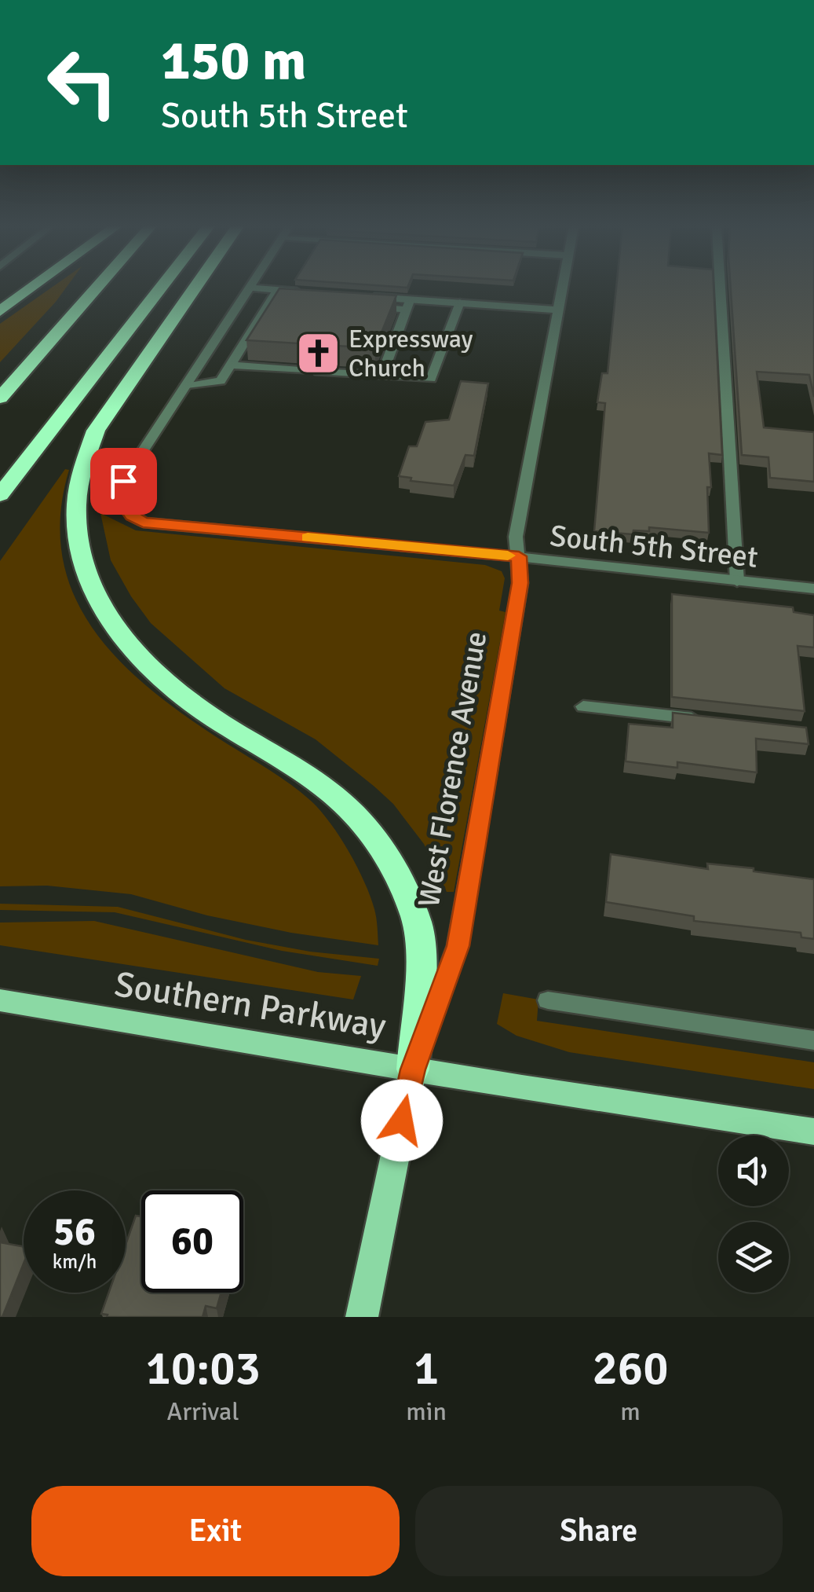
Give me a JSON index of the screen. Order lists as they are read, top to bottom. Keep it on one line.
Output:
{"streets":{"main road":["West Florence Avenue","Southern Parkway"],"street":["South 5th Street"]},"crossings":[["South 5th Street","West Florence Avenue"],["West Florence Avenue","Southern Parkway"]],"places":{"church":["Expressway Church"]},"page":{"turn":["150 m","South 5th Street"],"speed":"56 km/h","limit":"60","eta":["10:03","Arrival","1","min","260","m"],"buttons":["Exit","Share"]}}
